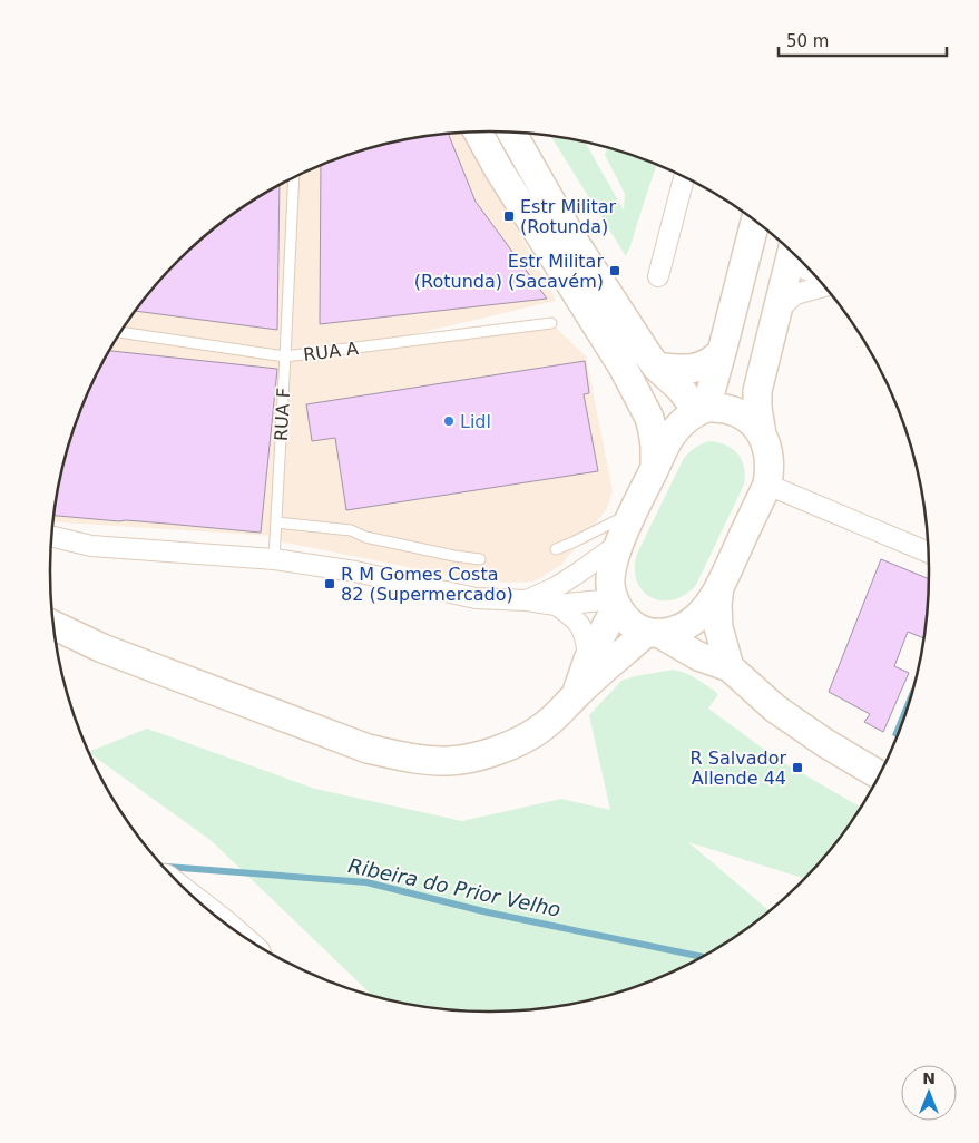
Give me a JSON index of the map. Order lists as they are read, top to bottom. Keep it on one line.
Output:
{"streets":{"lane":["RUA A","RUA F"]},"crossings":[["RUA A","RUA F"]],"water":["Ribeira do Prior Velho"],"places":{"transit":["Estr Militar (Rotunda)","Estr Militar (Rotunda) (Sacavém)","R M Gomes Costa 82 (Supermercado)","R Salvador Allende 44"],"other":["Lidl"]},"scale_bar":"50 m","north":"top"}
